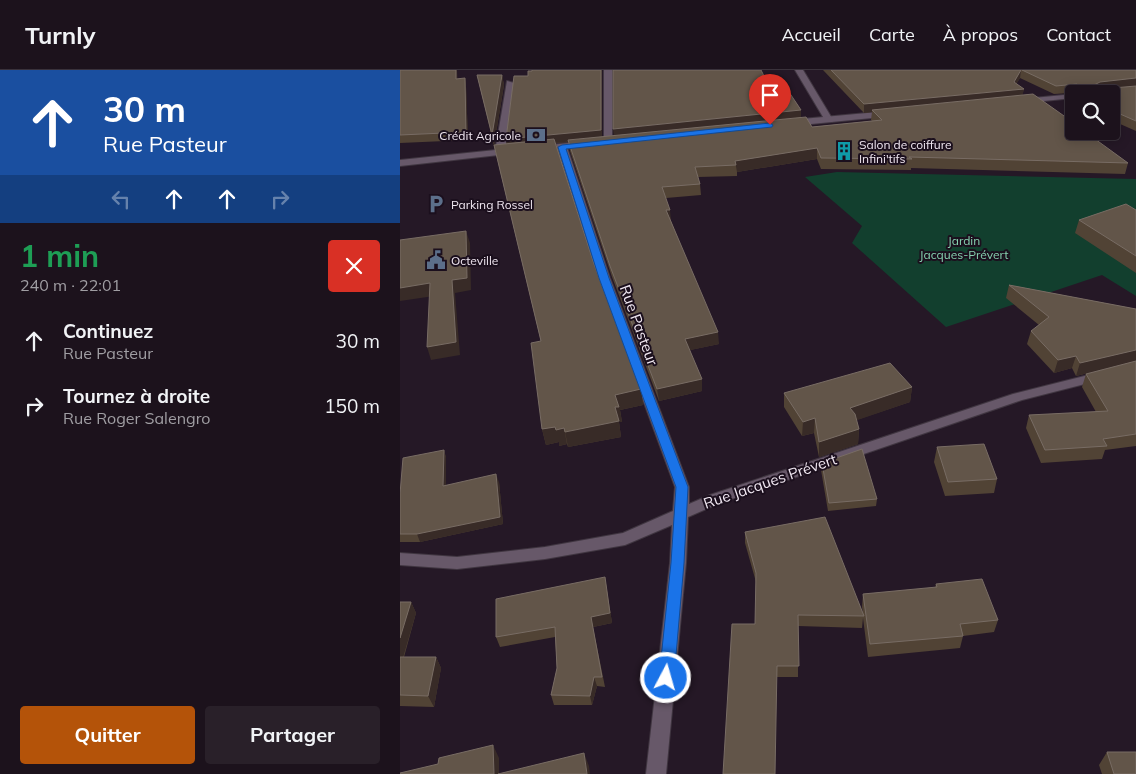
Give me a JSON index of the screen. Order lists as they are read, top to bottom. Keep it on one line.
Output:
{"streets":{"street":["Rue Pasteur","Rue Jacques Prévert"]},"crossings":[["Rue Pasteur","Rue Jacques Prévert"]],"parks":["Jardin Jacques-Prévert"],"places":{"bank":["Crédit Agricole"],"building":["Salon de coiffure Infini'tifs"],"parking":["Parking Rossel"],"public building":["Octeville"]},"page":{"header":"Turnly","nav":["Accueil","Carte","À propos","Contact"],"turn":["30 m","Rue Pasteur"],"heading":["1 min","240 m · 22:01"],"list":[{"name":"Continuez","note":"Rue Pasteur","value":"30 m"},{"name":"Tournez à droite","note":"Rue Roger Salengro","value":"150 m"}],"buttons":["Quitter","Partager"]}}
